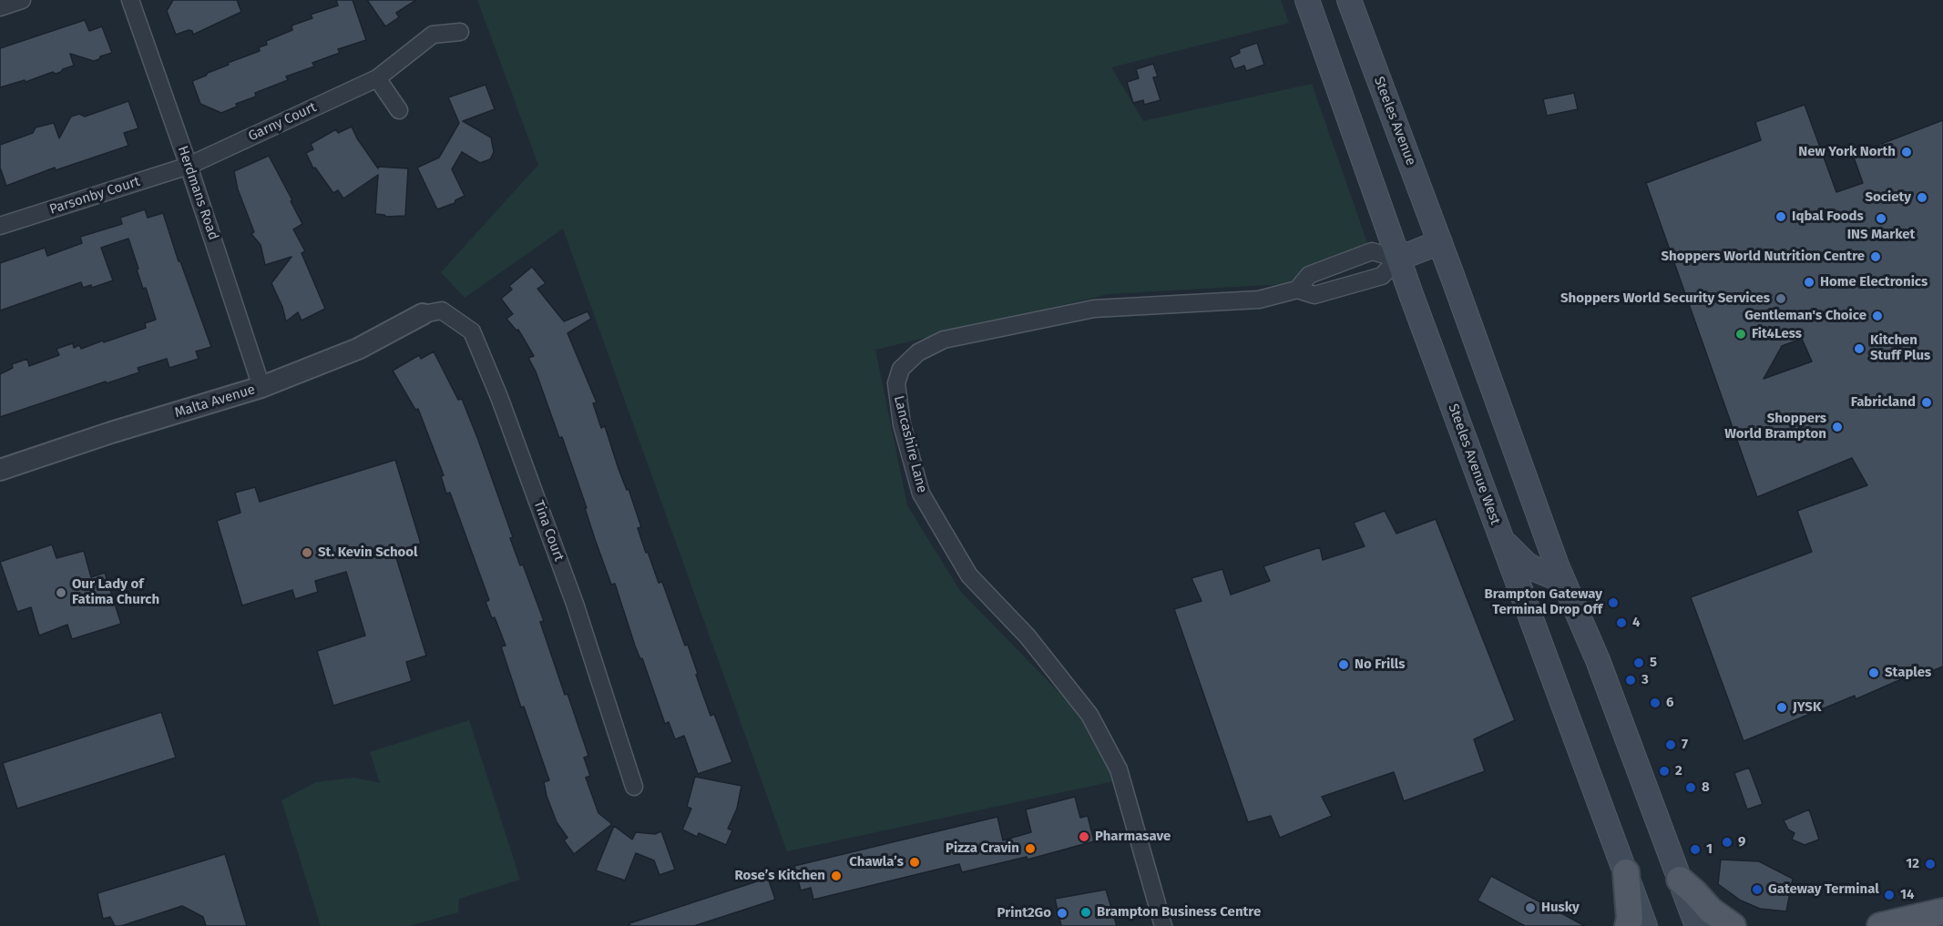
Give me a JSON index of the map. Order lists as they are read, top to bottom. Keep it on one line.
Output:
{"streets":{"main road":["Steeles Avenue","Steeles Avenue West"],"street":["Garny Court","Herdmans Road","Parsonby Court","Malta Avenue","Lancashire Lane","Tina Court"]},"crossings":[["Garny Court","Herdmans Road"],["Garny Court","Parsonby Court"],["Herdmans Road","Parsonby Court"],["Herdmans Road","Malta Avenue"],["Malta Avenue","Tina Court"],["Lancashire Lane","Steeles Avenue West"]],"places":["New York North","Society","Iqbal Foods","INS Market","Shoppers World Nutrition Centre","Home Electronics","Shoppers World Security Services","Gentleman's Choice","Fit4Less","Kitchen Stuff Plus","Fabricland","Shoppers World Brampton","St. Kevin School","Our Lady of Fatima Church","Brampton Gateway Terminal Drop Off","4","5","No Frills","Staples","3","6","JYSK","7","2","8","Pharmasave","9","Pizza Cravin","1","Chawla’s","12","Rose’s Kitchen","Gateway Terminal","14","Husky","Brampton Business Centre","Print2Go"]}
